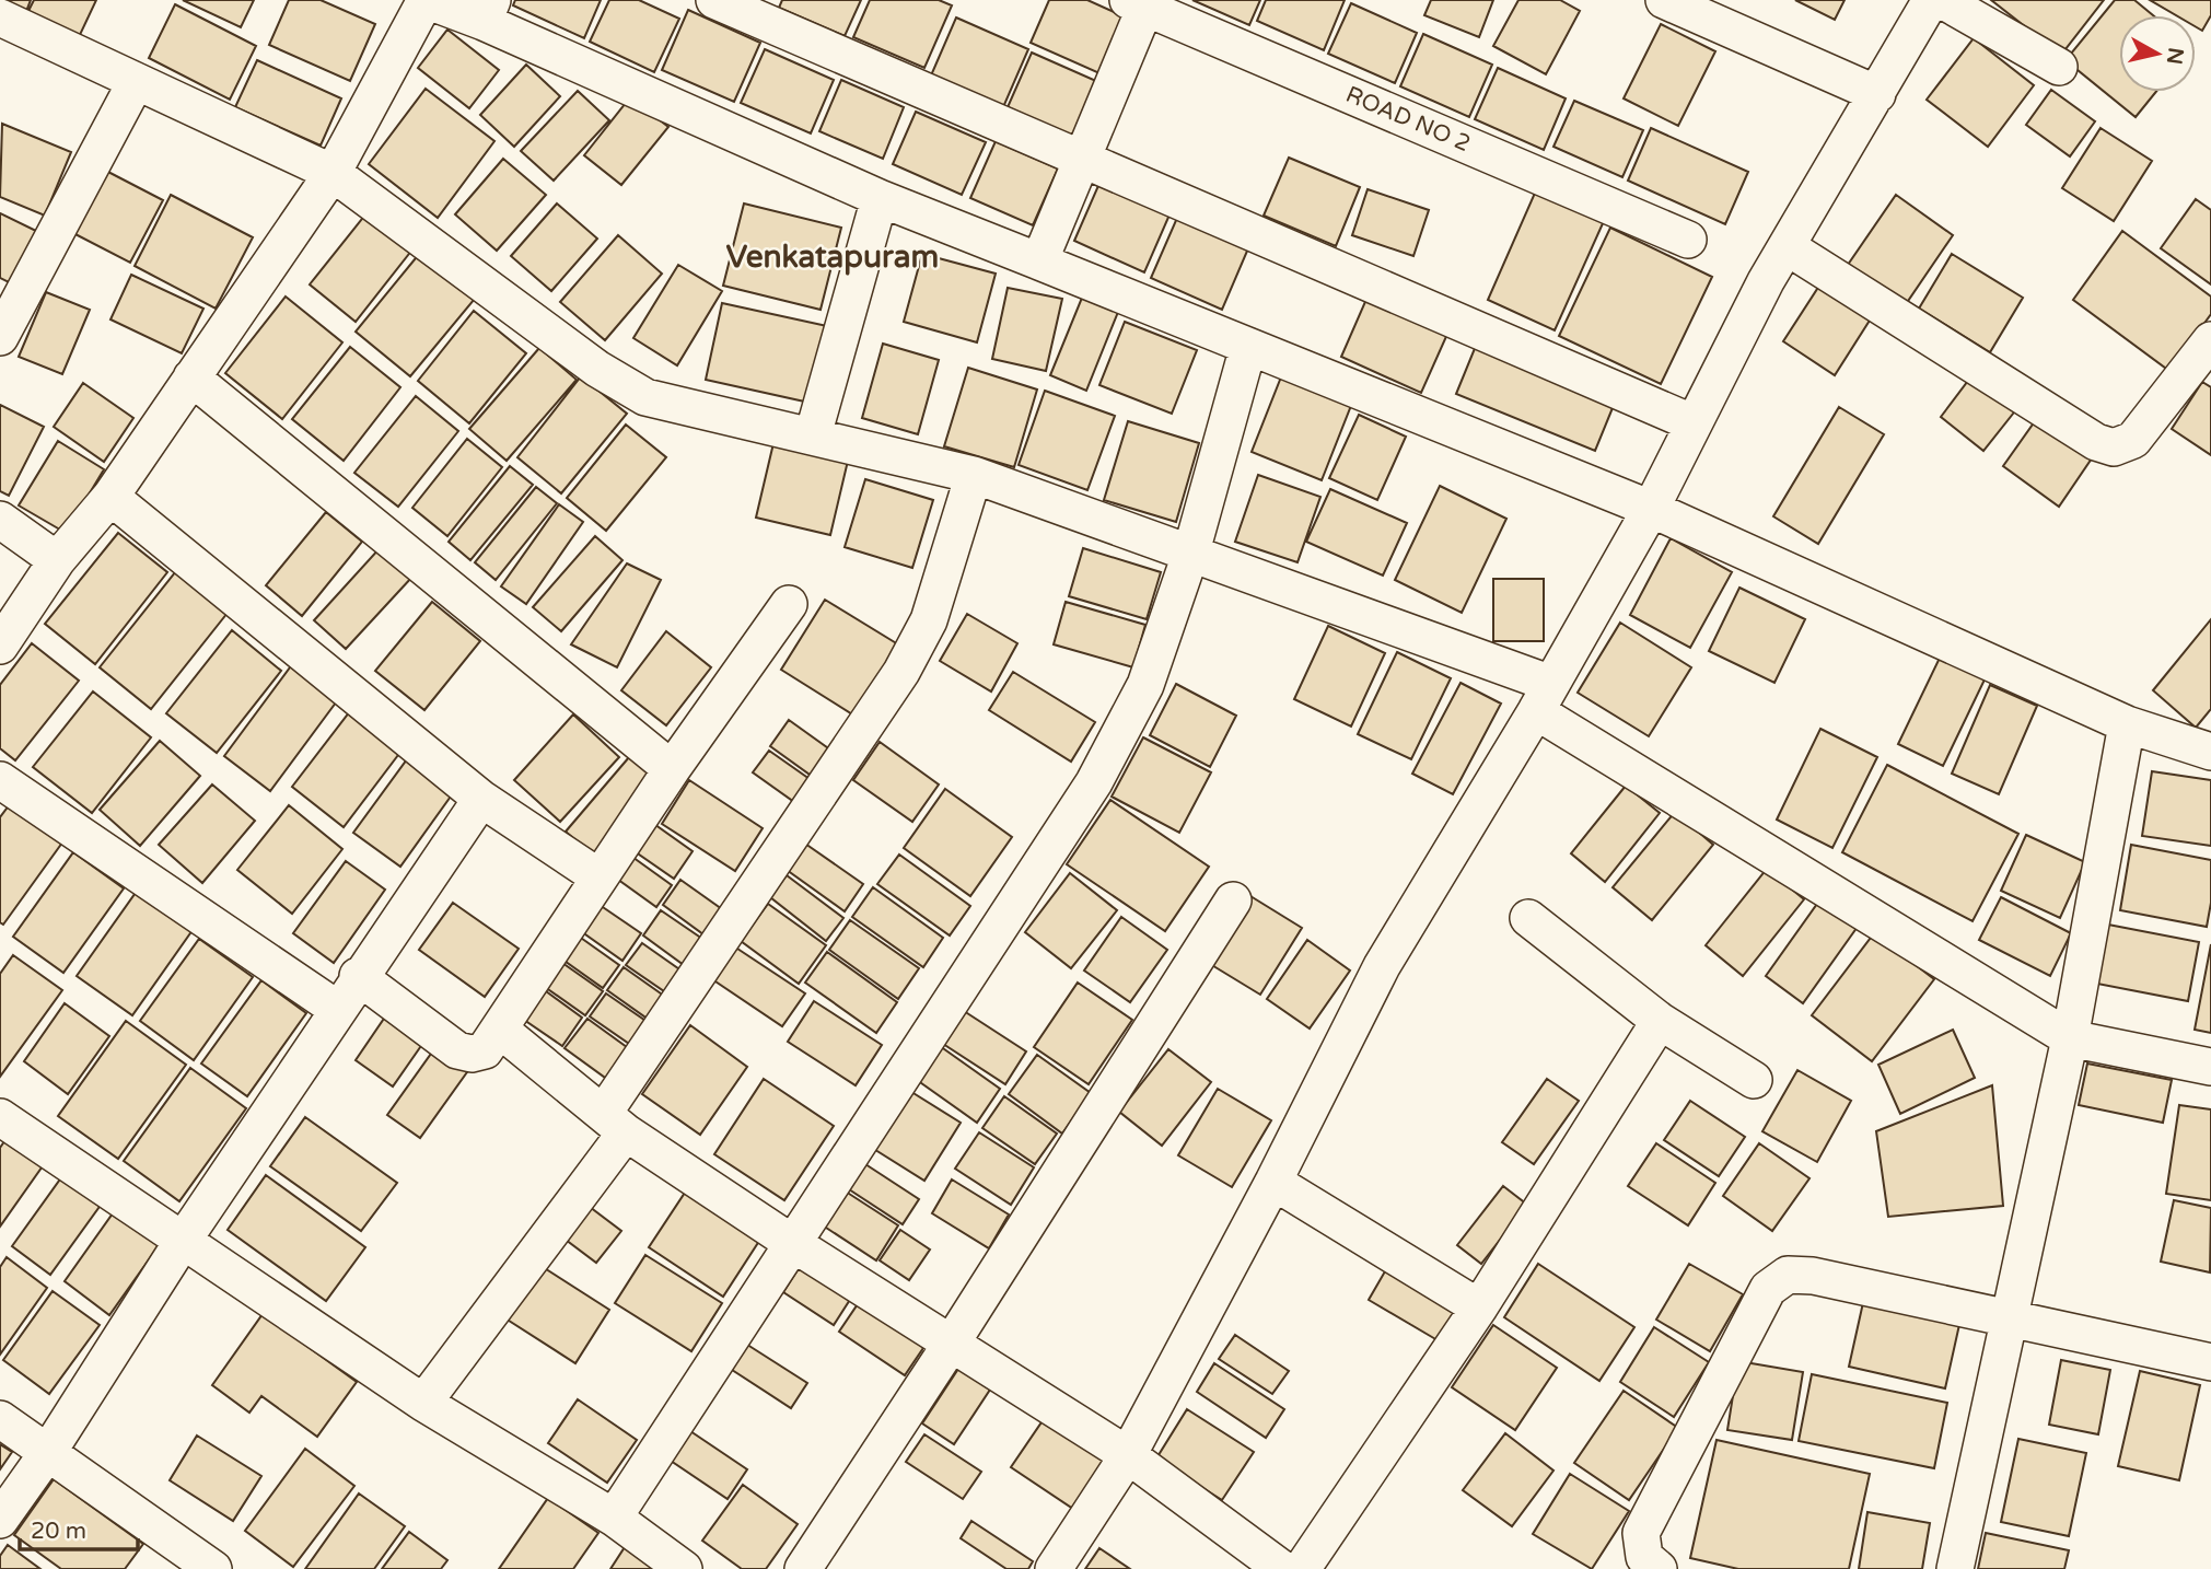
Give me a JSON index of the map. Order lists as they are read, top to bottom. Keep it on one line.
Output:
{"streets":{"street":["ROAD NO 2"]},"districts":["Venkatapuram"],"scale_bar":"20 m","north":"right"}
